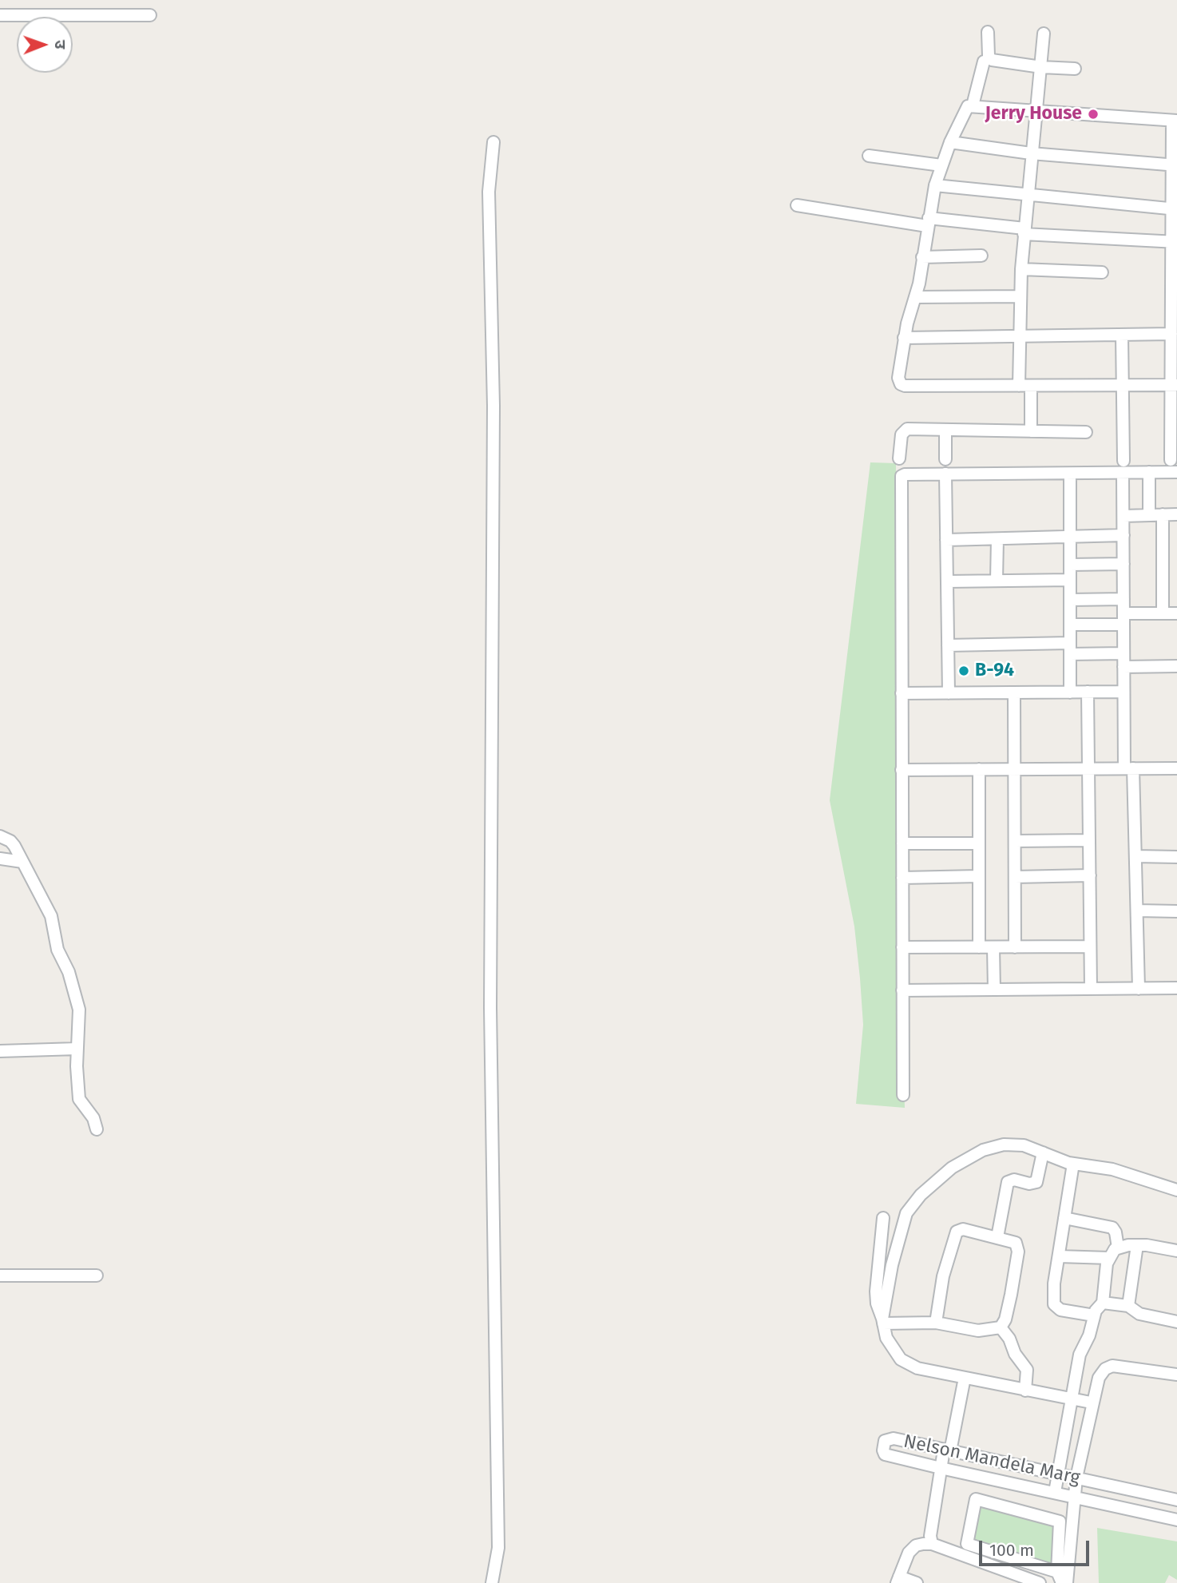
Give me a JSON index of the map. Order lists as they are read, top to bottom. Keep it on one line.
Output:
{"streets":{"street":["Nelson Mandela Marg"]},"places":["Jerry House","B-94"],"scale_bar":"100 m","north":"right"}
